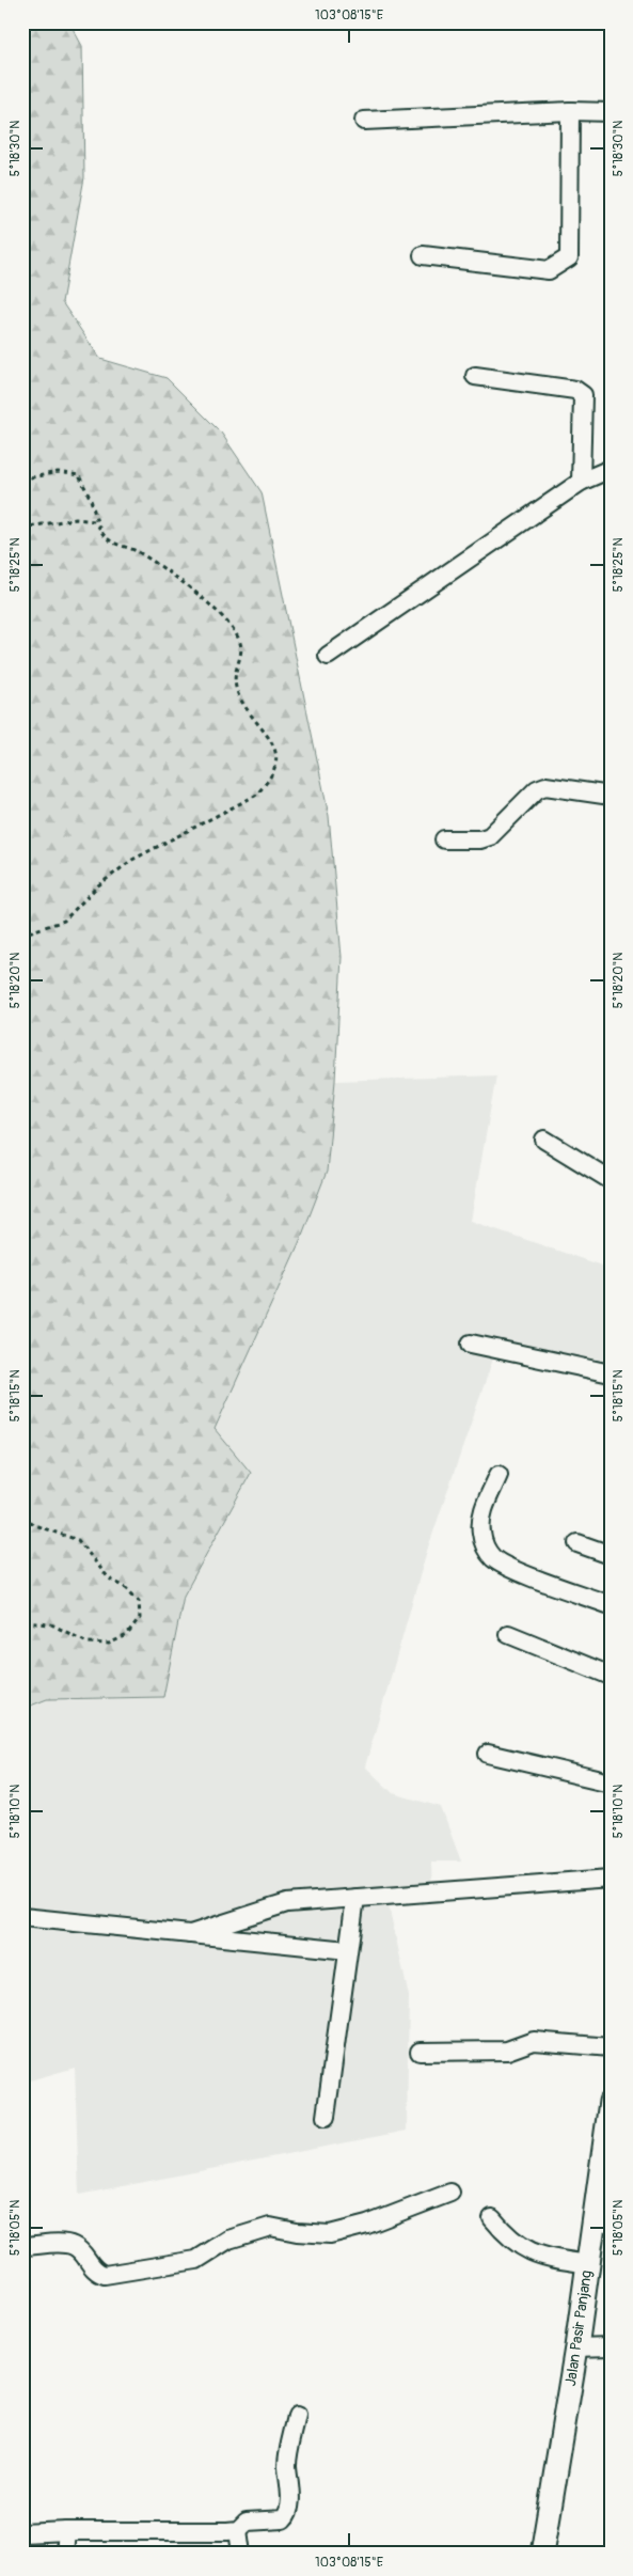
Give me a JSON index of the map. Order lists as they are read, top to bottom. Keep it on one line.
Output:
{"streets":{"main road":["Jalan Pasir Panjang"]},"coordinates":["103°08'15\"E","5°18'30\"N","5°18'25\"N","5°18'20\"N","5°18'15\"N","5°18'10\"N","5°18'05\"N"]}
